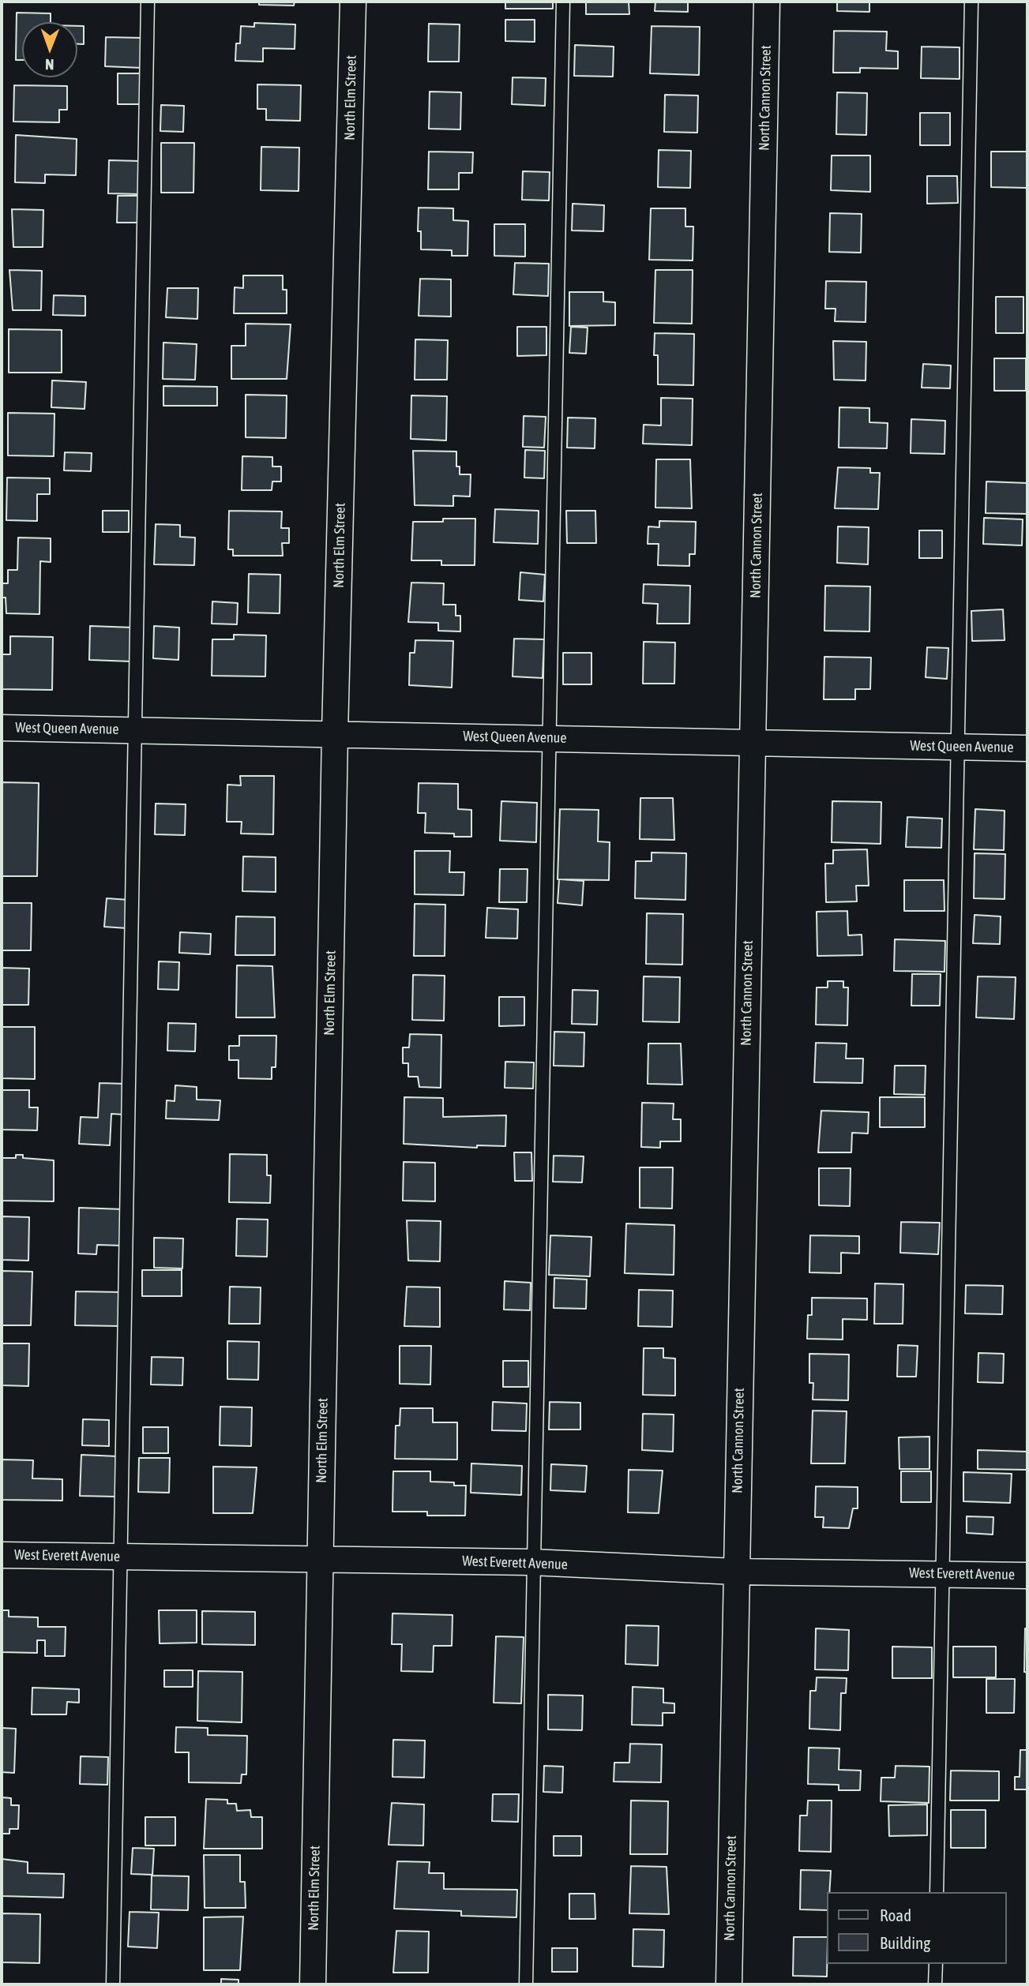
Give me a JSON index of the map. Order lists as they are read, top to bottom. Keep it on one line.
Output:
{"streets":{"street":["North Elm Street","North Cannon Street","West Queen Avenue","West Everett Avenue"]},"crossings":[["North Elm Street","West Queen Avenue"],["North Elm Street","West Everett Avenue"],["North Cannon Street","West Queen Avenue"],["North Cannon Street","West Everett Avenue"]],"legend":["Road","Building"],"north":"bottom"}
